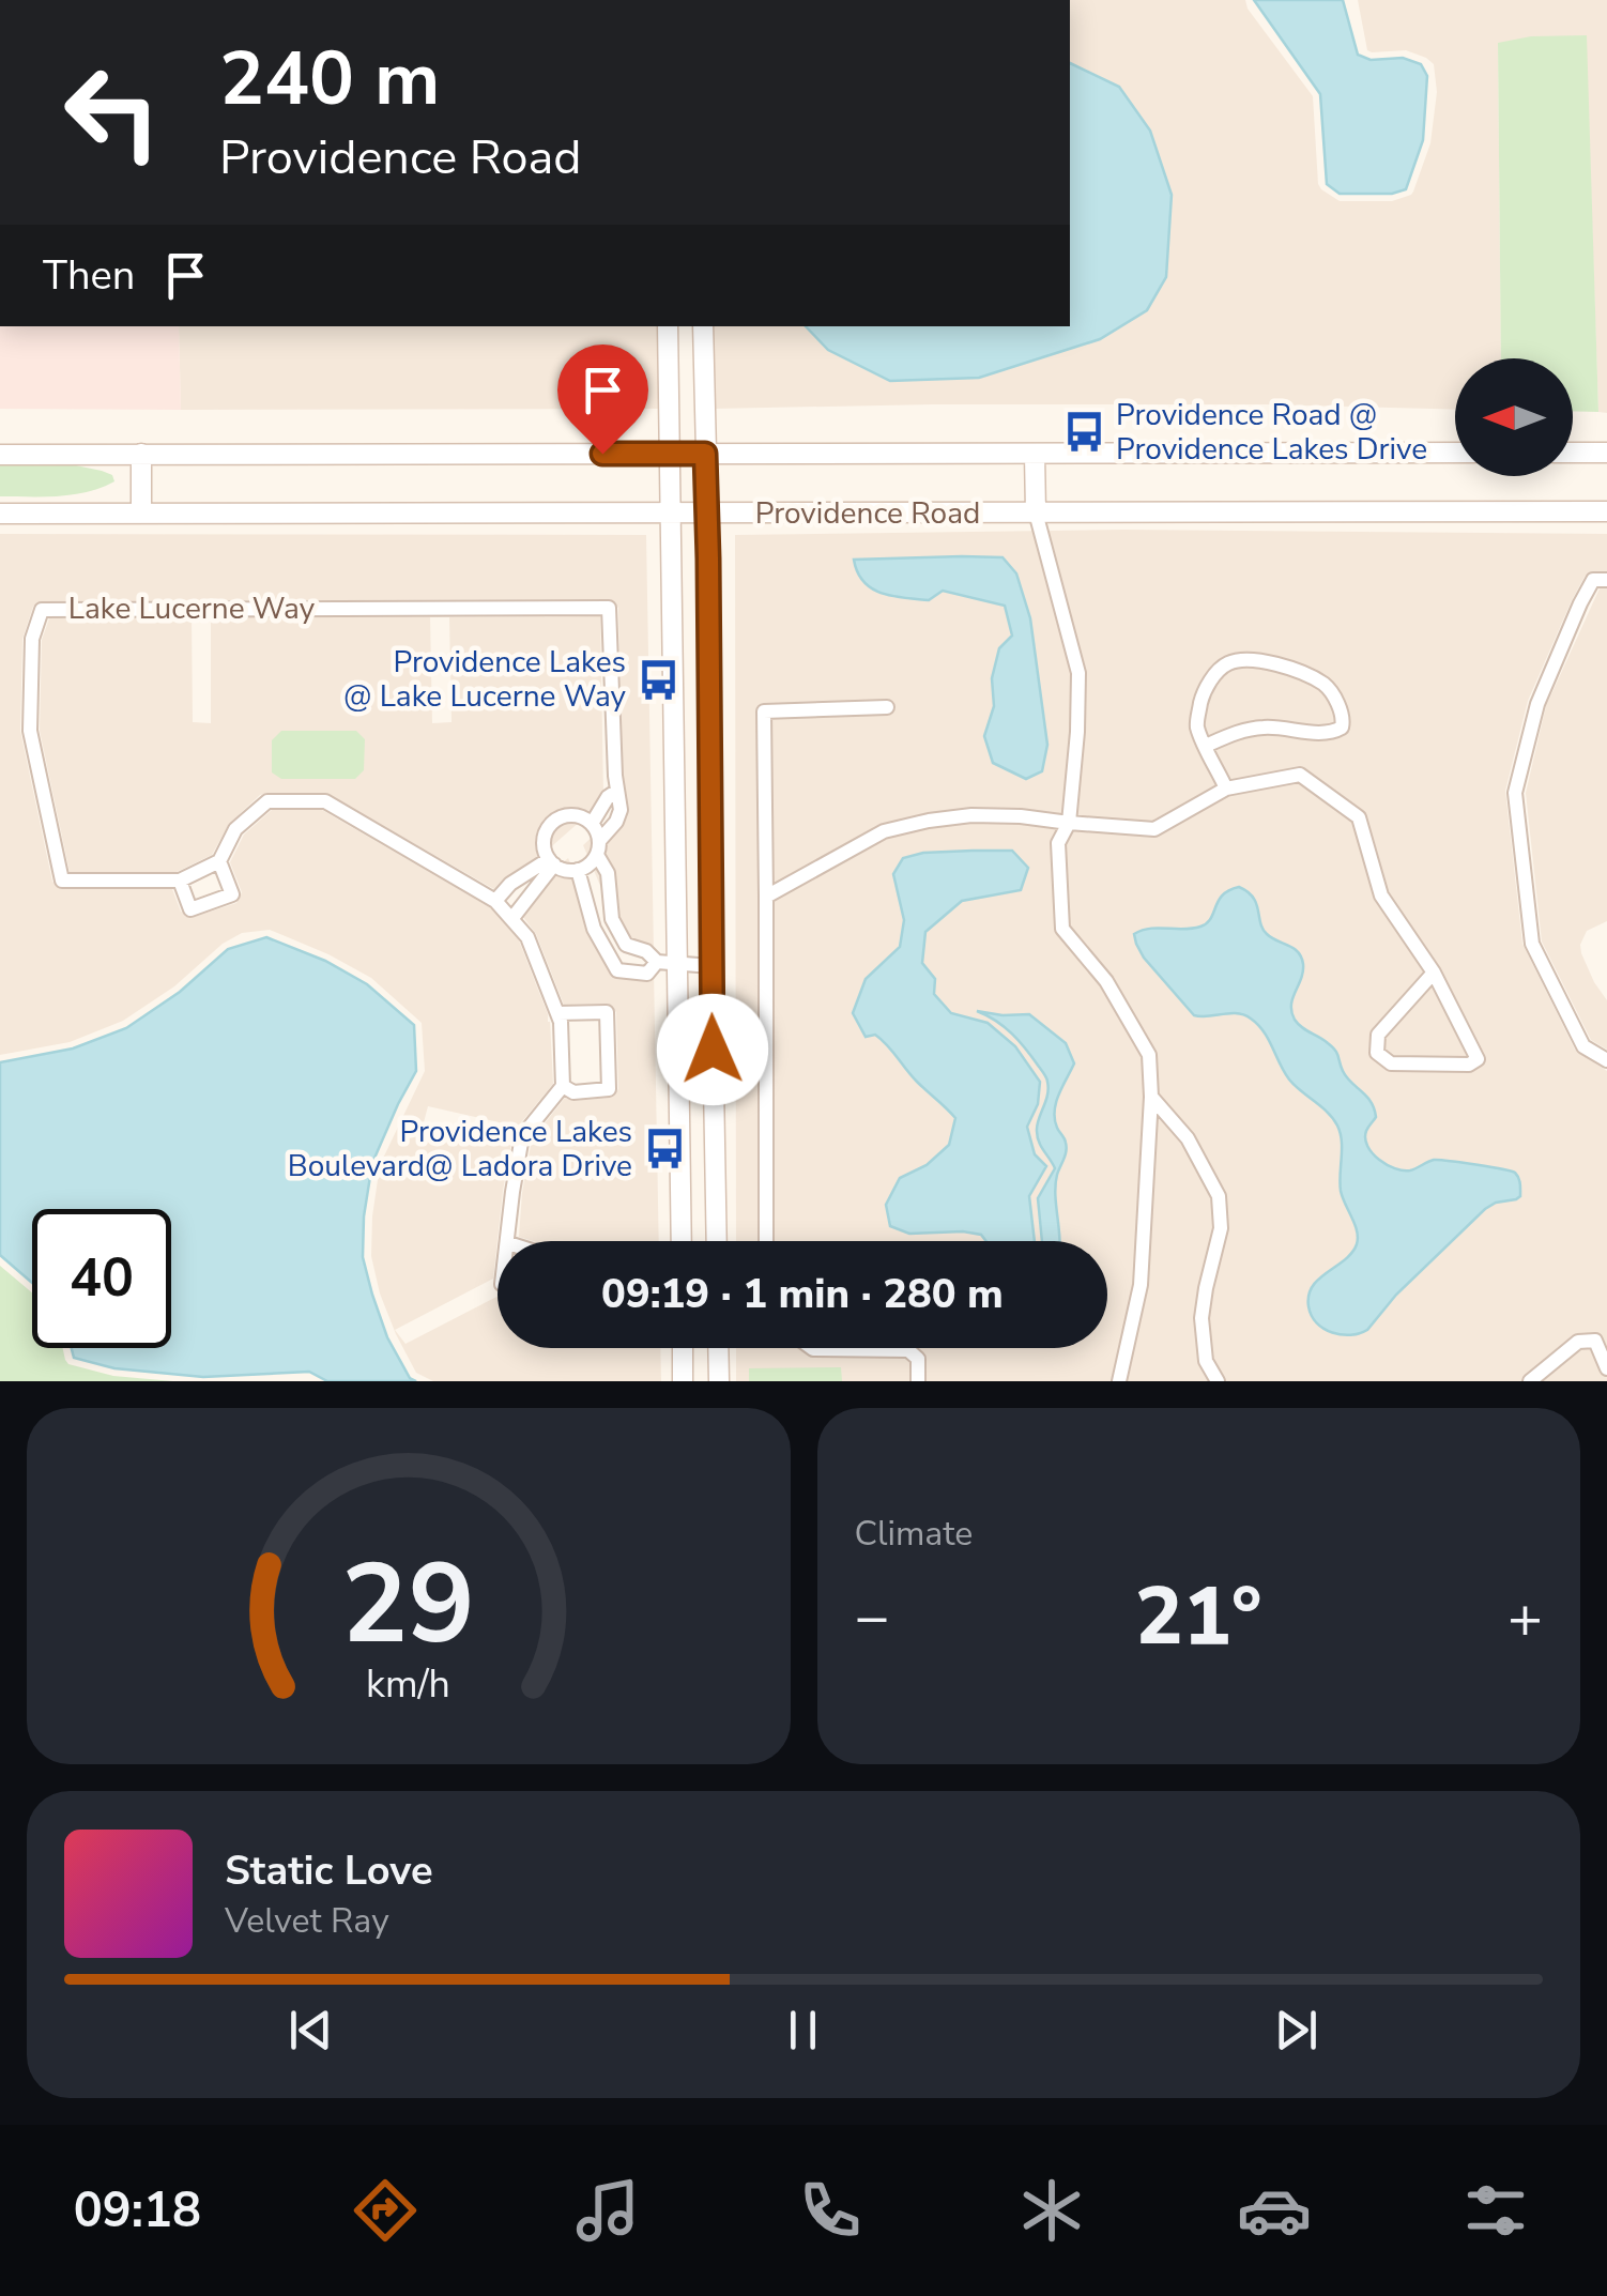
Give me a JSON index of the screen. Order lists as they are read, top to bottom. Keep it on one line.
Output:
{"streets":{"main road":["Providence Road"],"street":["Lake Lucerne Way"]},"places":{"bus stop":["Providence Road @ Providence Lakes Drive","Providence Lakes @ Lake Lucerne Way","Providence Lakes Boulevard@ Ladora Drive"]},"north":"left","page":{"turn":["240 m","Providence Road"],"then":"Then","limit":"40","trip":"09:19 · 1 min · 280 m","tile":"Climate","heat":["−","21°","+"],"song":["Static Love","Velvet Ray"],"tabs":"09:18","gauge":["29","km/h"]}}
